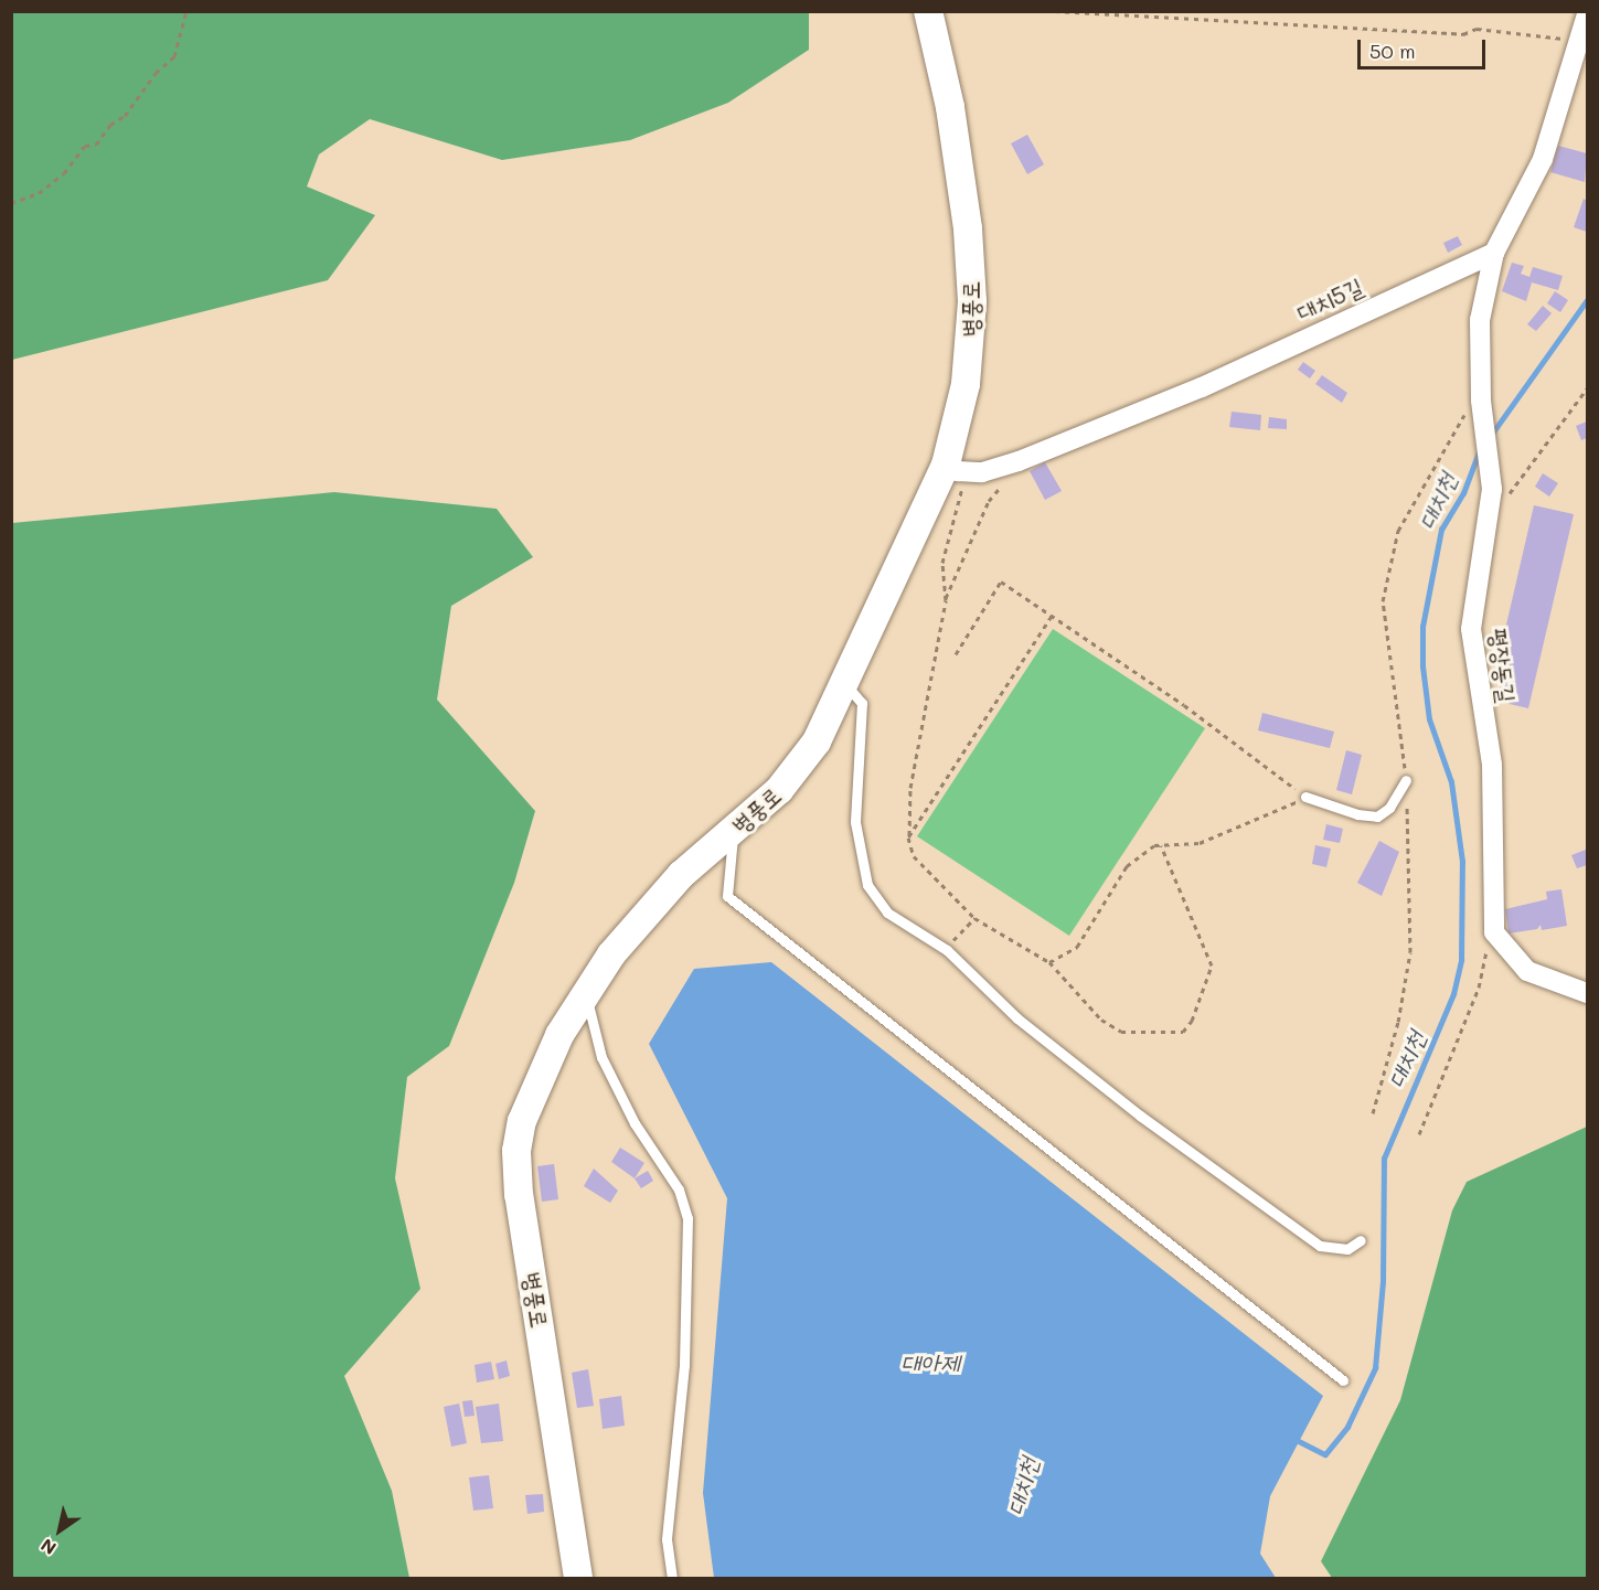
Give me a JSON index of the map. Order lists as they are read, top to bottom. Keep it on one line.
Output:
{"streets":{"main road":["병풍로"],"street":["대치5길","평장동길"]},"crossings":[["대치5길","병풍로"],["대치5길","평장동길"]],"water":["대치천","대아제"],"scale_bar":"50 m","north":"bottom left"}
